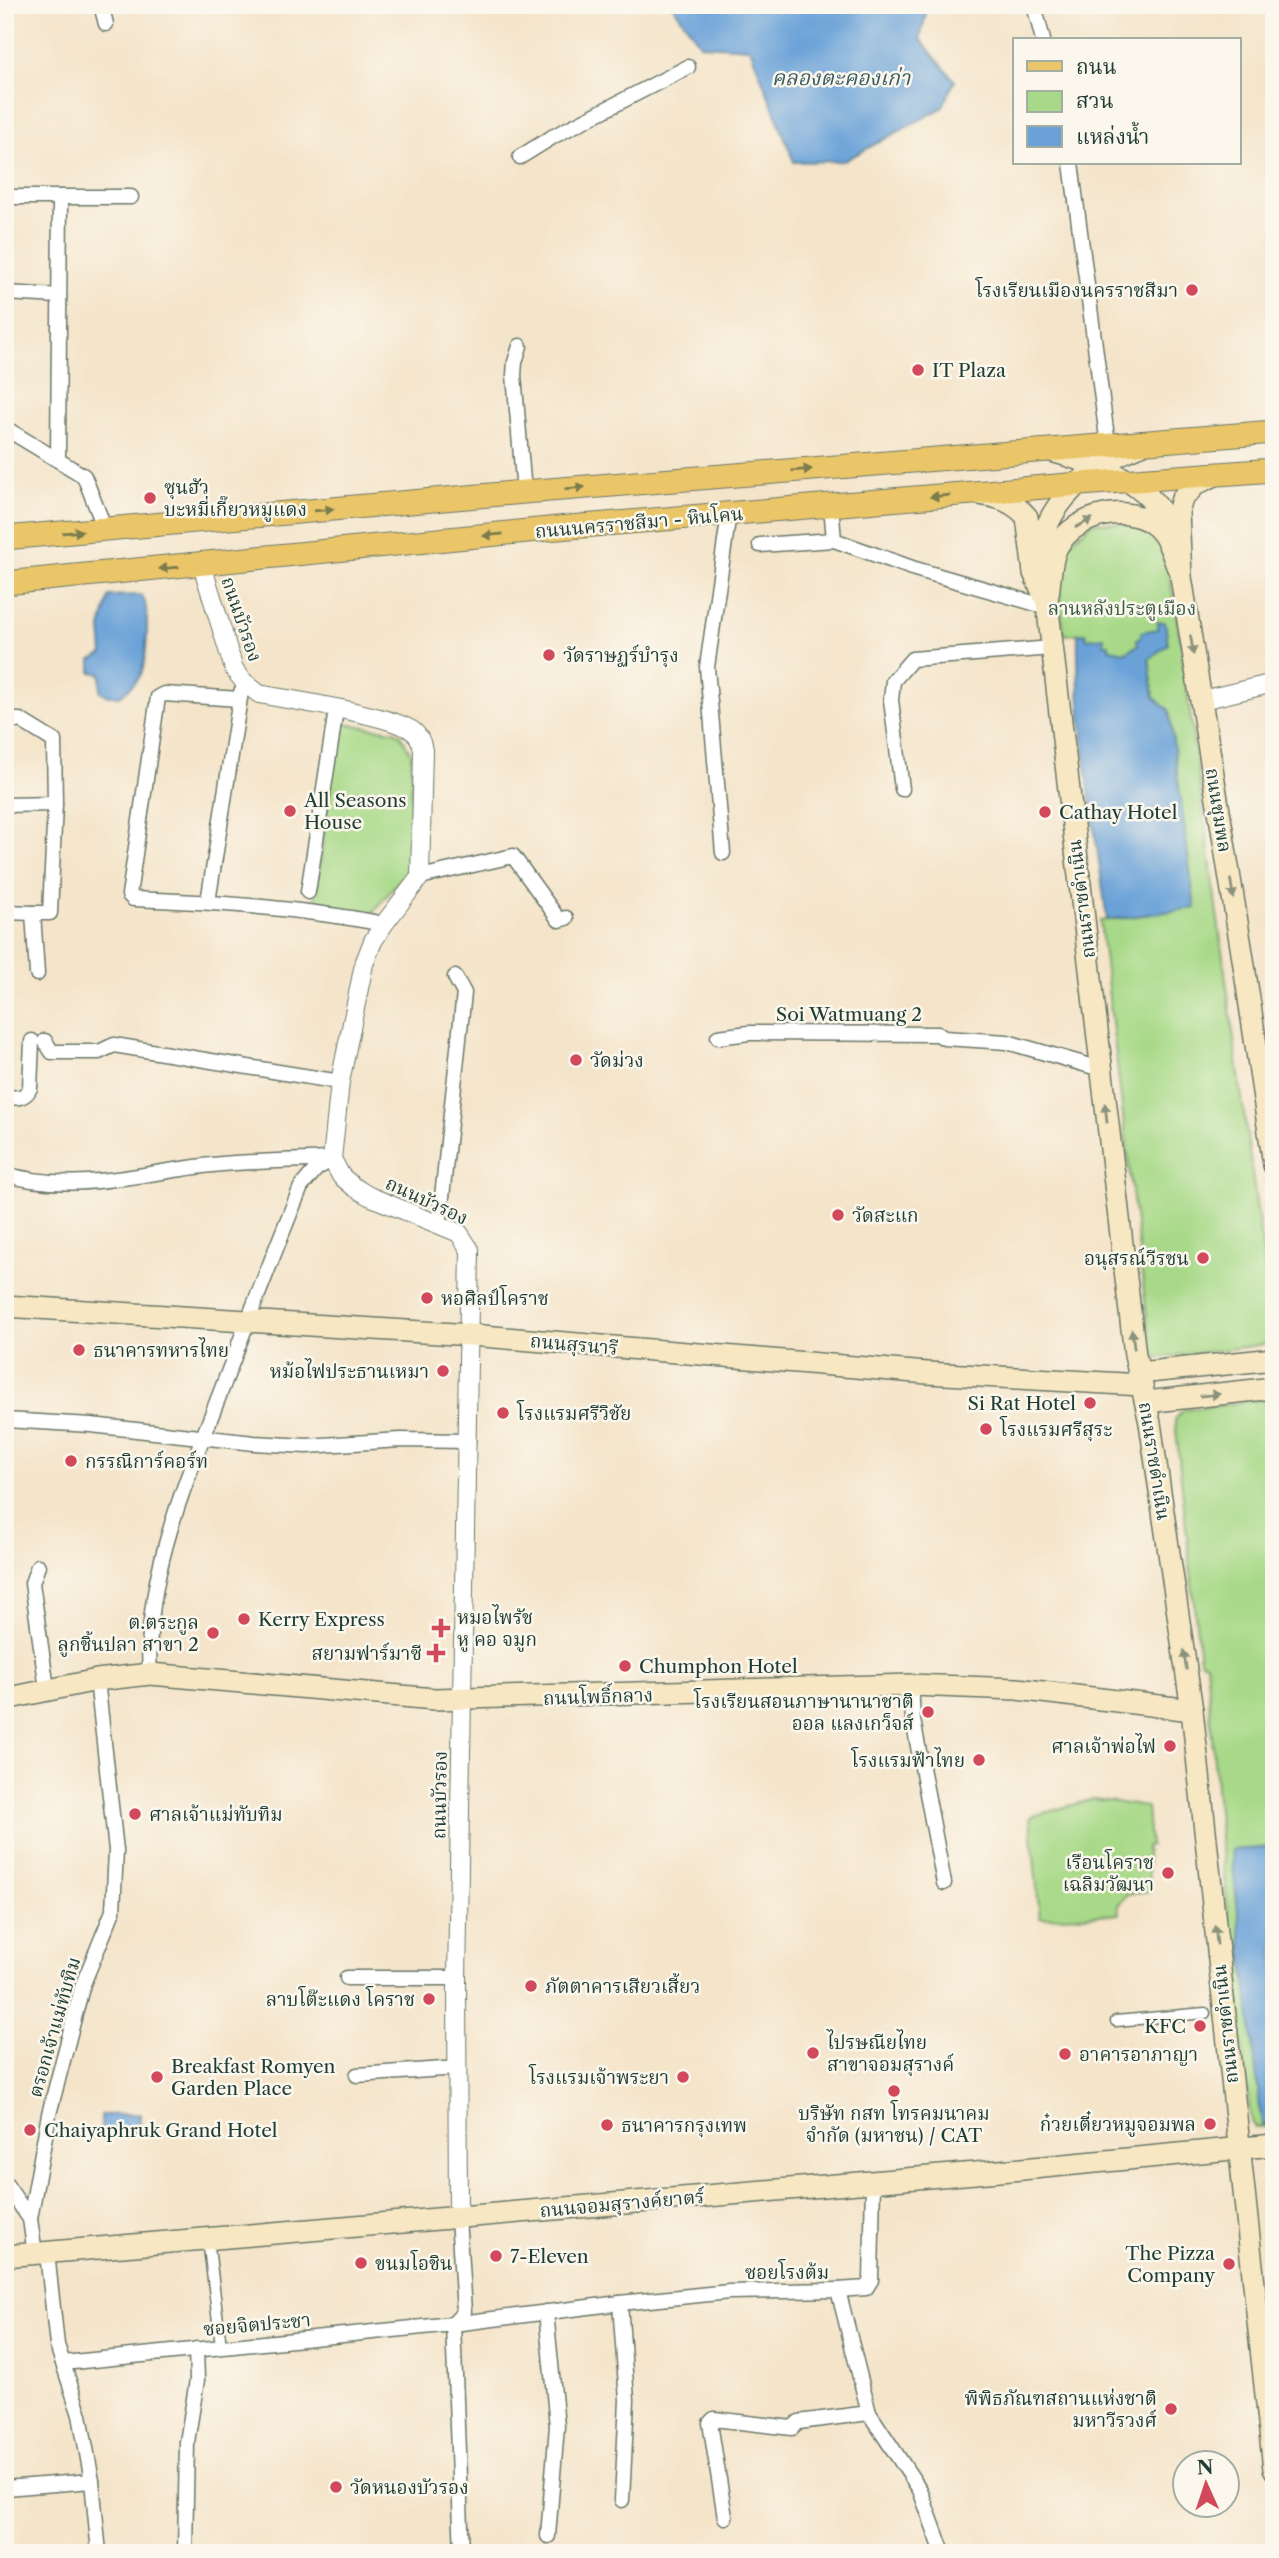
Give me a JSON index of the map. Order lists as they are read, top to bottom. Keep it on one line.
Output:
{"streets":{"main road":["ถนนนครราชสีมา - หินโคน","ถนนชุมพล","ถนนราชดำเนิน","ถนนสุรนารี","ถนนโพธิ์กลาง","ถนนจอมสุรางค์ยาตร์"],"street":["ถนนบัวรอง","Soi Watmuang 2","ตรอกเจ้าแม่ทับทิม","ซอยโรงต้ม","ซอยจิตประชา"]},"crossings":[["ถนนนครราชสีมา - หินโคน","ถนนบัวรอง"],["ถนนนครราชสีมา - หินโคน","ถนนชุมพล"],["ถนนนครราชสีมา - หินโคน","ถนนราชดำเนิน"],["ถนนบัวรอง","ถนนสุรนารี"],["ถนนบัวรอง","ถนนโพธิ์กลาง"],["ถนนบัวรอง","ถนนจอมสุรางค์ยาตร์"],["ถนนราชดำเนิน","Soi Watmuang 2"],["ถนนราชดำเนิน","ถนนสุรนารี"],["ถนนราชดำเนิน","ถนนโพธิ์กลาง"],["ถนนราชดำเนิน","ถนนจอมสุรางค์ยาตร์"],["ถนนโพธิ์กลาง","ตรอกเจ้าแม่ทับทิม"],["ซอยโรงต้ม","ซอยจิตประชา"]],"one_way":["ถนนชุมพล","ถนนราชดำเนิน"],"water":["คลองตะคองเก่า"],"parks":["ลานหลังประตูเมือง"],"places":{"other":["โรงเรียนเมืองนครราชสีมา","IT Plaza","ซุนฮัว บะหมี่เกี๊ยวหมูแดง","วัดราษฏร์บำรุง","All Seasons House","Cathay Hotel","วัดม่วง","วัดสะแก","อนุสรณ์วีรชน","หอศิลป์โคราช","ธนาคารทหารไทย","หม้อไฟประธานเหมา","Si Rat Hotel","โรงแรมศรีวิชัย","โรงแรมศรีสุระ","กรรณิการ์คอร์ท","Kerry Express","ต.ตระกูล ลูกชิ้นปลา สาขา 2","Chumphon Hotel","โรงเรียนสอนภาษานานาชาติ ออล แลงเกว็จส์","ศาลเจ้าพ่อไฟ","โรงแรมฟ้าไทย","ศาลเจ้าแม่ทับทิม","เรือนโคราช เฉลิมวัฒนา","ภัตตาคารเสียวเสี้ยว","ลาบโต๊ะแดง โคราช","KFC","ไปรษณียไทย สาขาจอมสุรางค์","อาคารอาภาญา","Breakfast Romyen Garden Place","โรงแรมเจ้าพระยา","บริษัท กสท โทรคมนาคม จำกัด (มหาชน) / CAT","ก๋วยเตี๋ยวหมูจอมพล","ธนาคารกรุงเทพ","Chaiyaphruk Grand Hotel","7-Eleven","ขนมโอชิน","The Pizza Company","พิพิธภัณฑสถานแห่งชาติ มหาวีรวงศ์","วัดหนองบัวรอง"],"health":["หมอไพรัช หู คอ จมูก","สยามฟาร์มาซี"]},"legend":["ถนน","สวน","แหล่งน้ำ"],"north":"top"}
